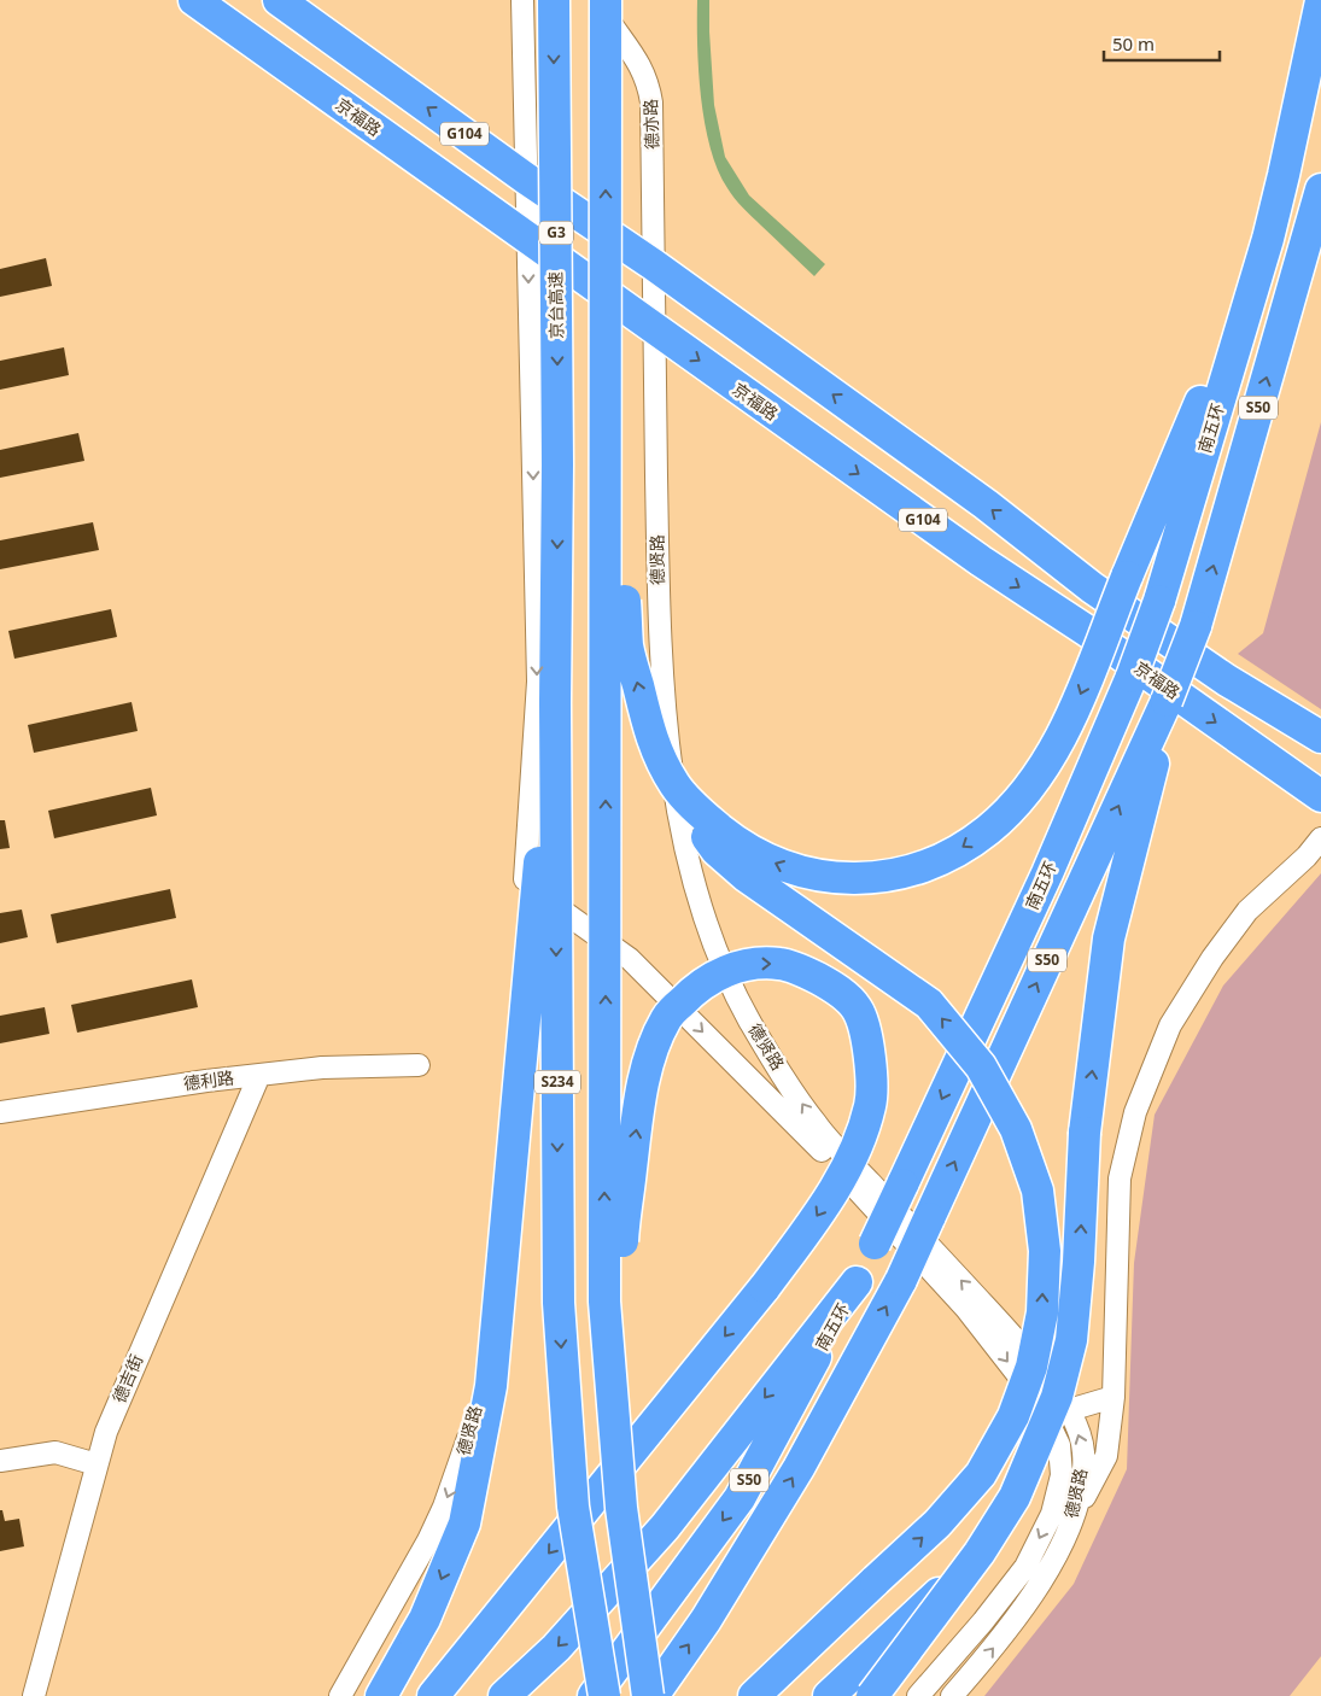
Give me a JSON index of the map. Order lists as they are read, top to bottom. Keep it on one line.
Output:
{"streets":{"highway":["京福路","G104","G3","京台高速","S50","南五环","S234"],"street":["德亦路","德贤路","德利路","德吉街"]},"crossings":[["京福路","德贤路"],["德亦路","G104"],["德亦路","德贤路"],["G104","德贤路"],["京台高速","S234"],["德利路","德吉街"]],"scale_bar":"50 m"}
